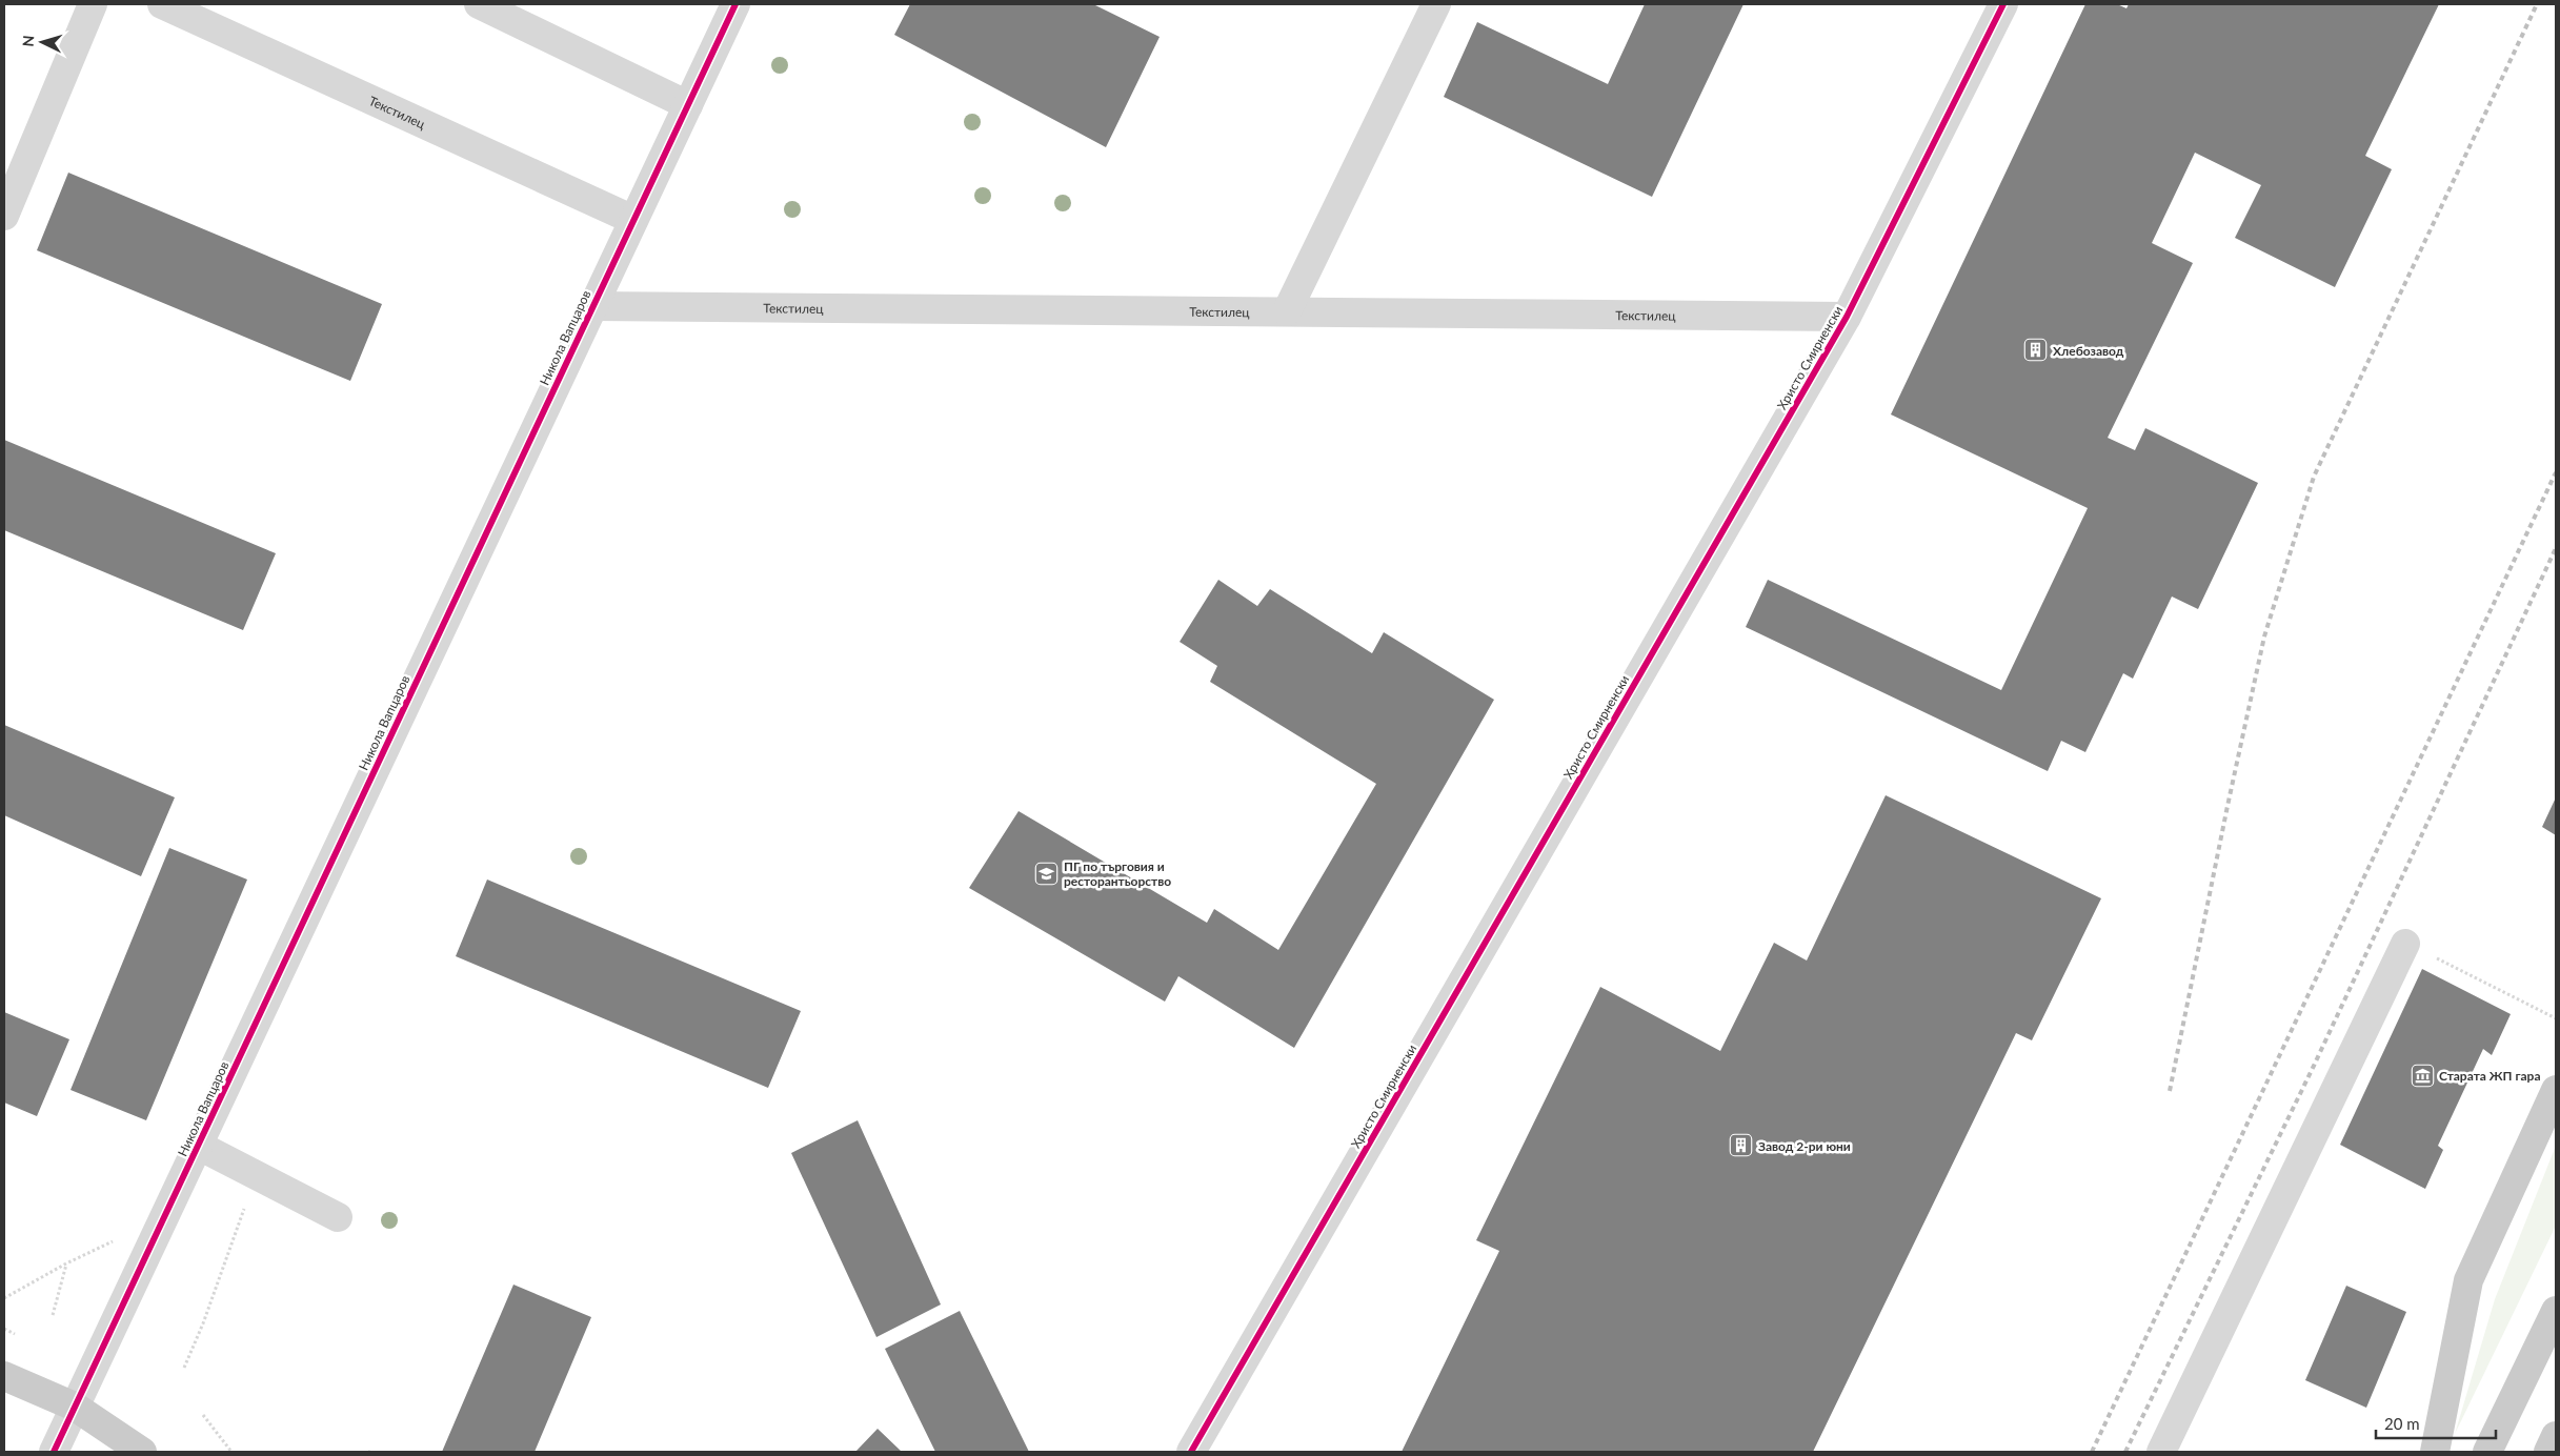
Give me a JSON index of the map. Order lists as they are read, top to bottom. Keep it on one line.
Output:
{"streets":{"street":["Текстилец","Никола Вапцаров","Христо Смирненски"]},"crossings":[["Текстилец","Никола Вапцаров"],["Текстилец","Христо Смирненски"]],"places":{"building":["Хлебозавод","Завод 2-ри юни"],"school or university":["ПГ по търговия и ресторантьорство"],"museum":["Старата ЖП гара"]},"scale_bar":"20 m","north":"left"}
